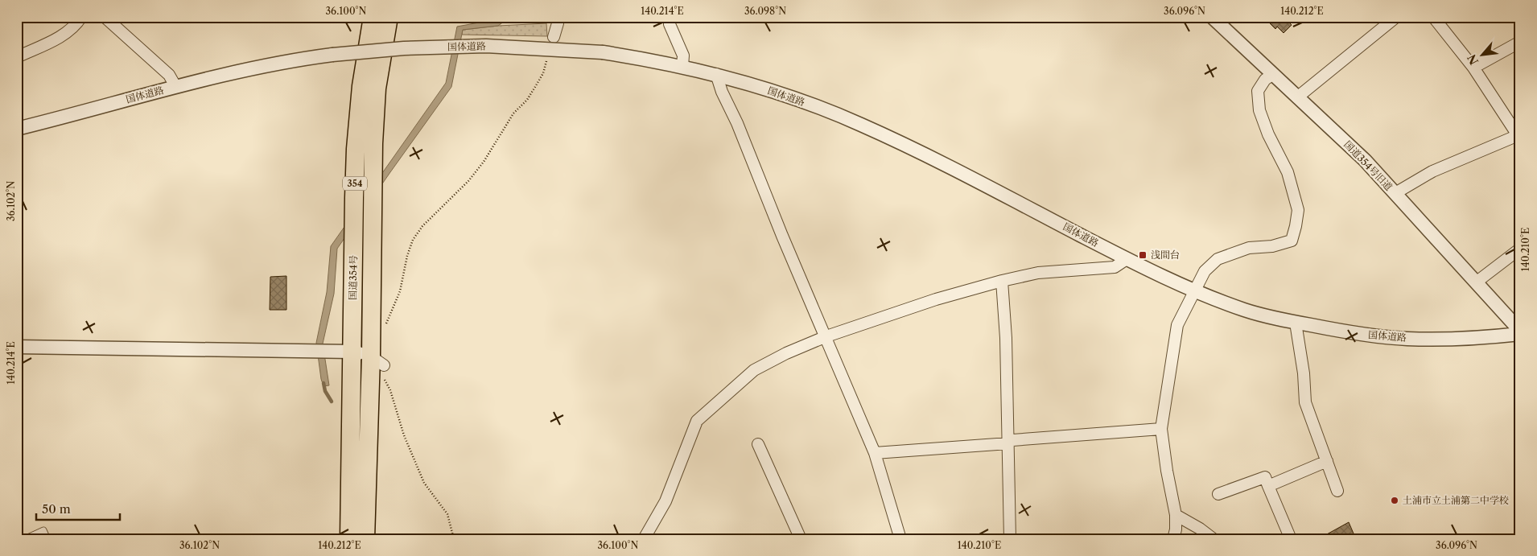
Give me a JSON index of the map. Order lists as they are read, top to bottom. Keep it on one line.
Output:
{"streets":{"highway":["354","国道354号"],"street":["国体道路","国道354号旧道"]},"crossings":[["国体道路","国道354号旧道"]],"places":{"transit":["浅間台"],"other":["土浦市立土浦第二中学校"]},"scale_bar":"50 m","north":"bottom left","coordinates":["36.100°N","140.214°E","36.098°N","36.096°N","140.212°E","36.102°N","140.210°E"]}
